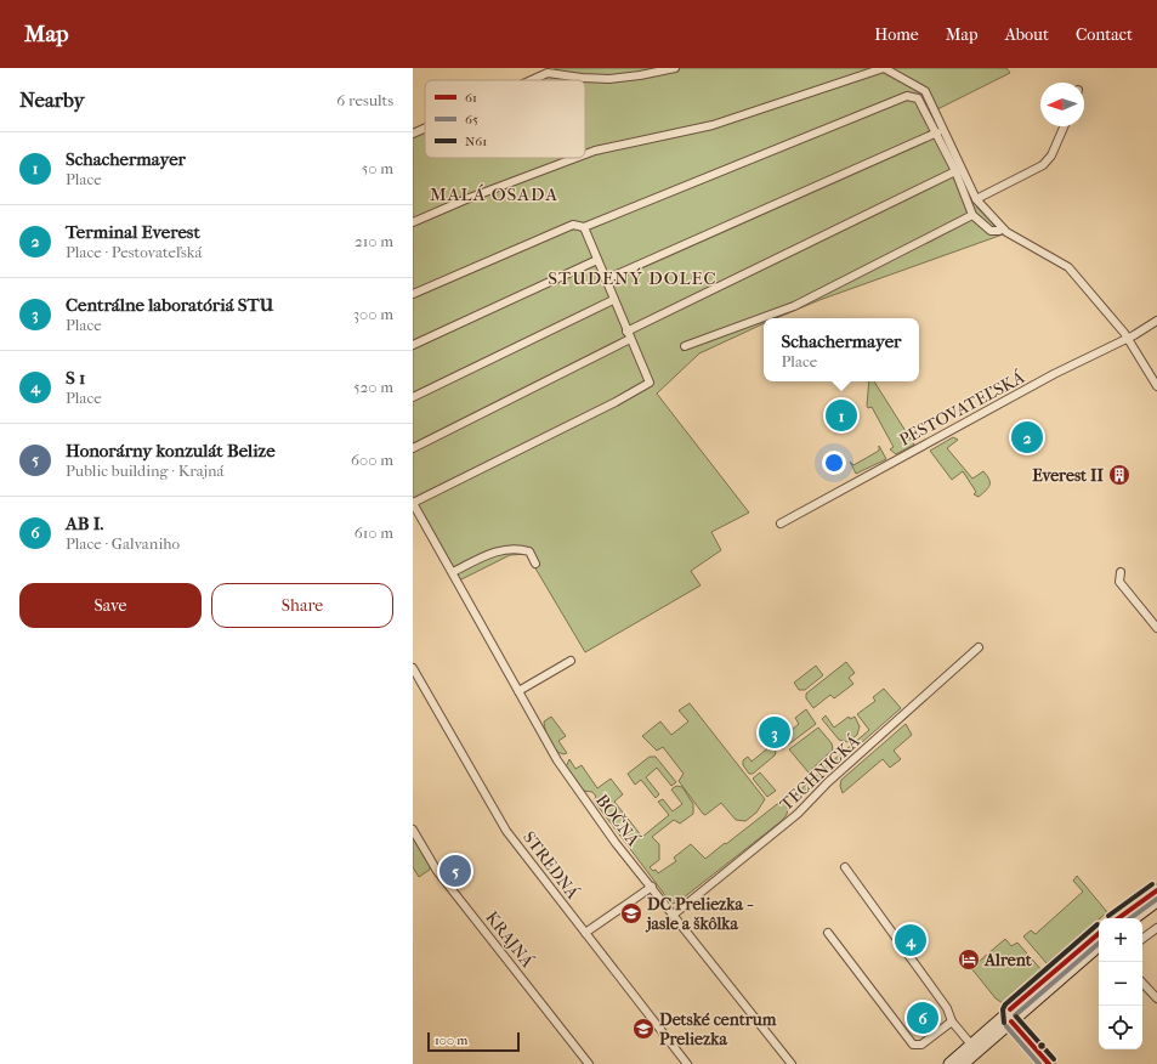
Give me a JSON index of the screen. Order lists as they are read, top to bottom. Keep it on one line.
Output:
{"streets":{"street":["PESTOVATEĽSKÁ","TECHNICKÁ","BOČNÁ","STREDNÁ","KRAJNÁ"]},"crossings":[["TECHNICKÁ","BOČNÁ"]],"districts":["MALÁ OSADA","STUDENÝ DOLEC"],"places":{"building":["Everest II"],"school or university":["DC Preliezka - jasle a škôlka","Detské centrum Preliezka"],"hotel":["Alrent"]},"lines":["transit line N61","transit line 61","transit line 65"],"legend":["61","65","N61"],"scale_bar":"100 m","north":"left","page":{"header":"Map","nav":["Home","Map","About","Contact"],"heading":["Nearby","6 results"],"list":[{"mark":"1","name":"Schachermayer","note":"Place","value":"50 m"},{"mark":"2","name":"Terminal Everest","note":"Place · Pestovateľská","value":"210 m"},{"mark":"3","name":"Centrálne laboratóriá STU","note":"Place","value":"300 m"},{"mark":"4","name":"S 1","note":"Place","value":"520 m"},{"mark":"5","name":"Honorárny konzulát Belize","note":"Public building · Krajná","value":"600 m"},{"mark":"6","name":"AB I.","note":"Place · Galvaniho","value":"610 m"}],"popup":["Schachermayer","Place"],"pins":["1","2","3","5","4","6"],"buttons":["Save","Share"],"map_buttons":["+","−"],"scale":"100 m"}}
